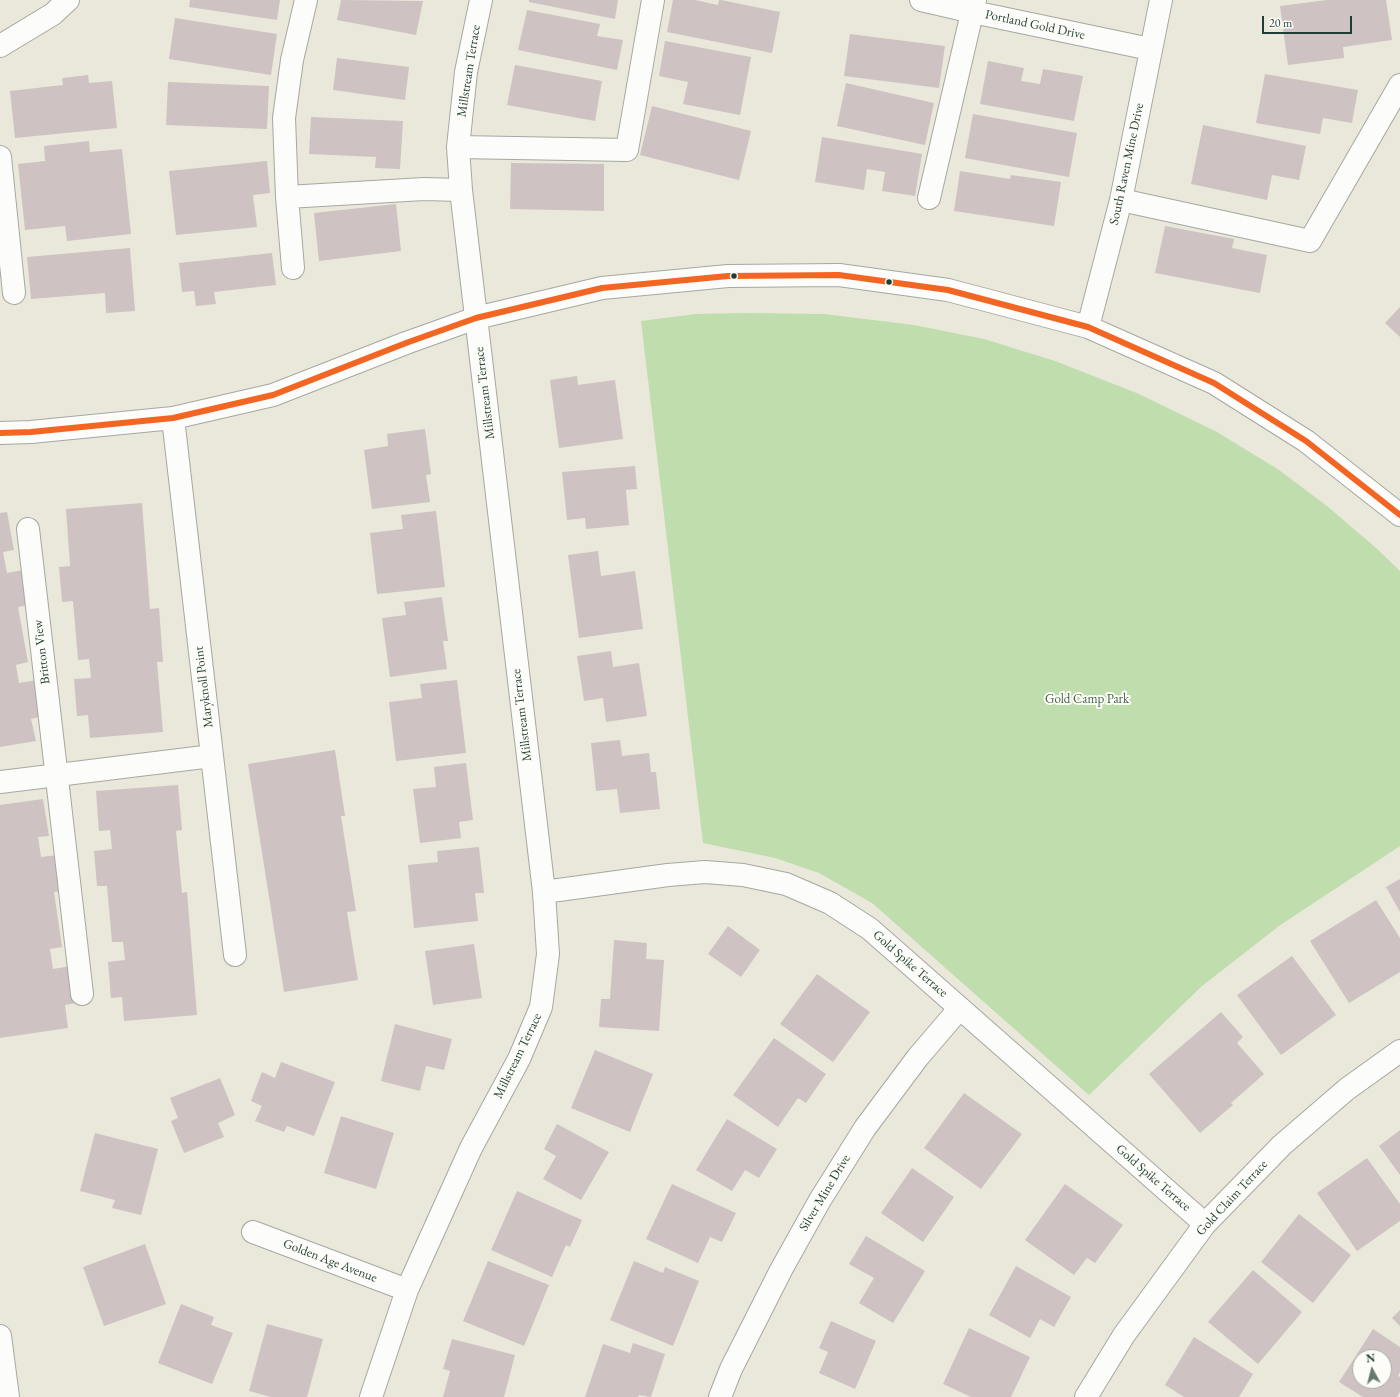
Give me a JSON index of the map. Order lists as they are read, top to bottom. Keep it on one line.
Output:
{"streets":{"street":["Portland Gold Drive","Millstream Terrace","South Raven Mine Drive","Britton View","Maryknoll Point","Gold Spike Terrace","Silver Mine Drive","Gold Claim Terrace","Golden Age Avenue"]},"crossings":[["Portland Gold Drive","South Raven Mine Drive"],["Millstream Terrace","Gold Spike Terrace"],["Millstream Terrace","Golden Age Avenue"],["Gold Spike Terrace","Silver Mine Drive"],["Gold Spike Terrace","Gold Claim Terrace"]],"parks":["Gold Camp Park"],"scale_bar":"20 m","north":"top"}
